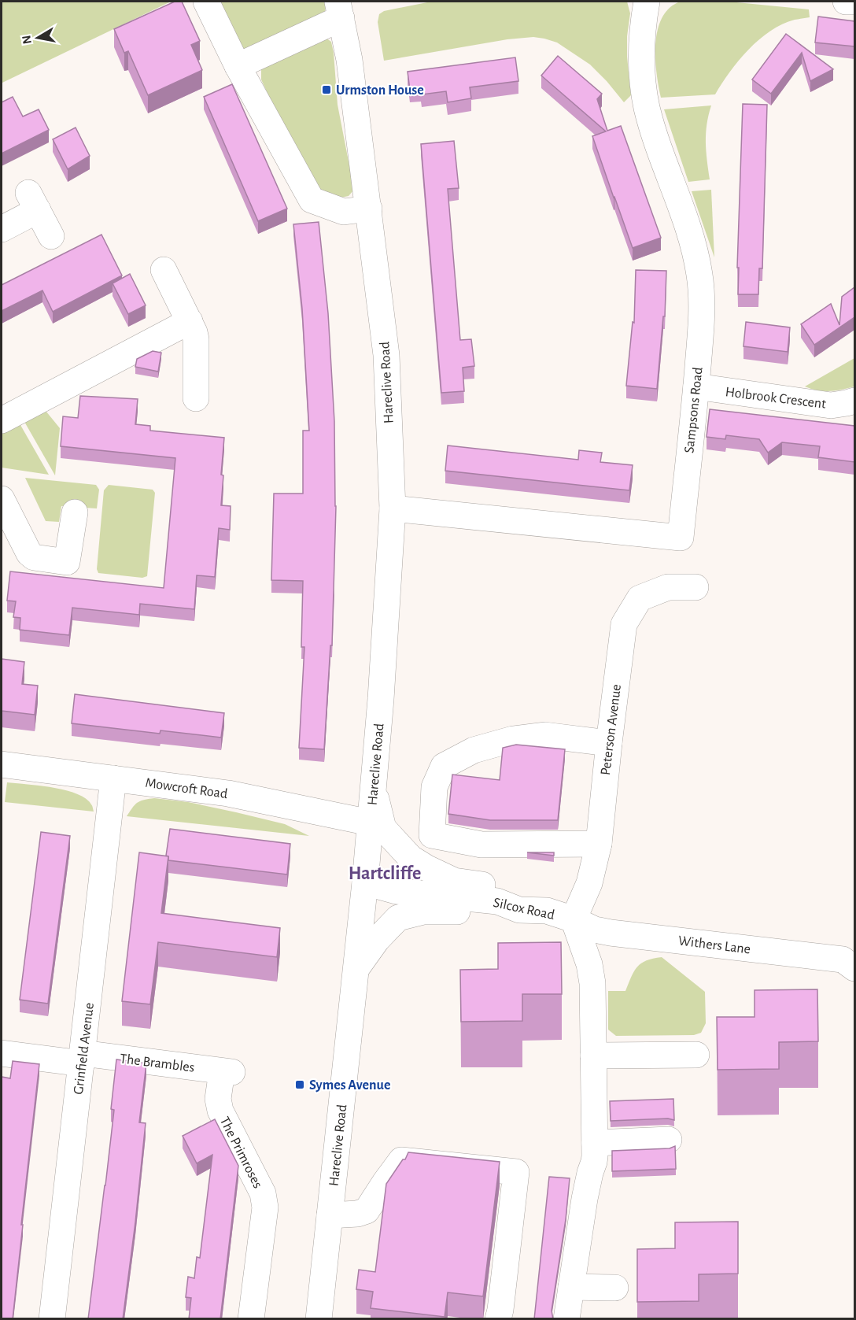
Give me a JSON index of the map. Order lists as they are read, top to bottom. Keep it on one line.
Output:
{"streets":{"street":["Hareclive Road","Holbrook Crescent","Sampsons Road","Peterson Avenue","Mowcroft Road","Silcox Road","Withers Lane","Grinfield Avenue","The Brambles","The Primroses"]},"crossings":[["Hareclive Road","Sampsons Road"],["Hareclive Road","Mowcroft Road"],["Hareclive Road","Silcox Road"],["Holbrook Crescent","Sampsons Road"],["Peterson Avenue","Silcox Road"],["Peterson Avenue","Withers Lane"],["Mowcroft Road","Grinfield Avenue"],["Silcox Road","Withers Lane"],["Grinfield Avenue","The Brambles"],["The Brambles","The Primroses"]],"districts":["Hartcliffe"],"places":{"transit":["Urmston House","Symes Avenue"]},"north":"left"}
